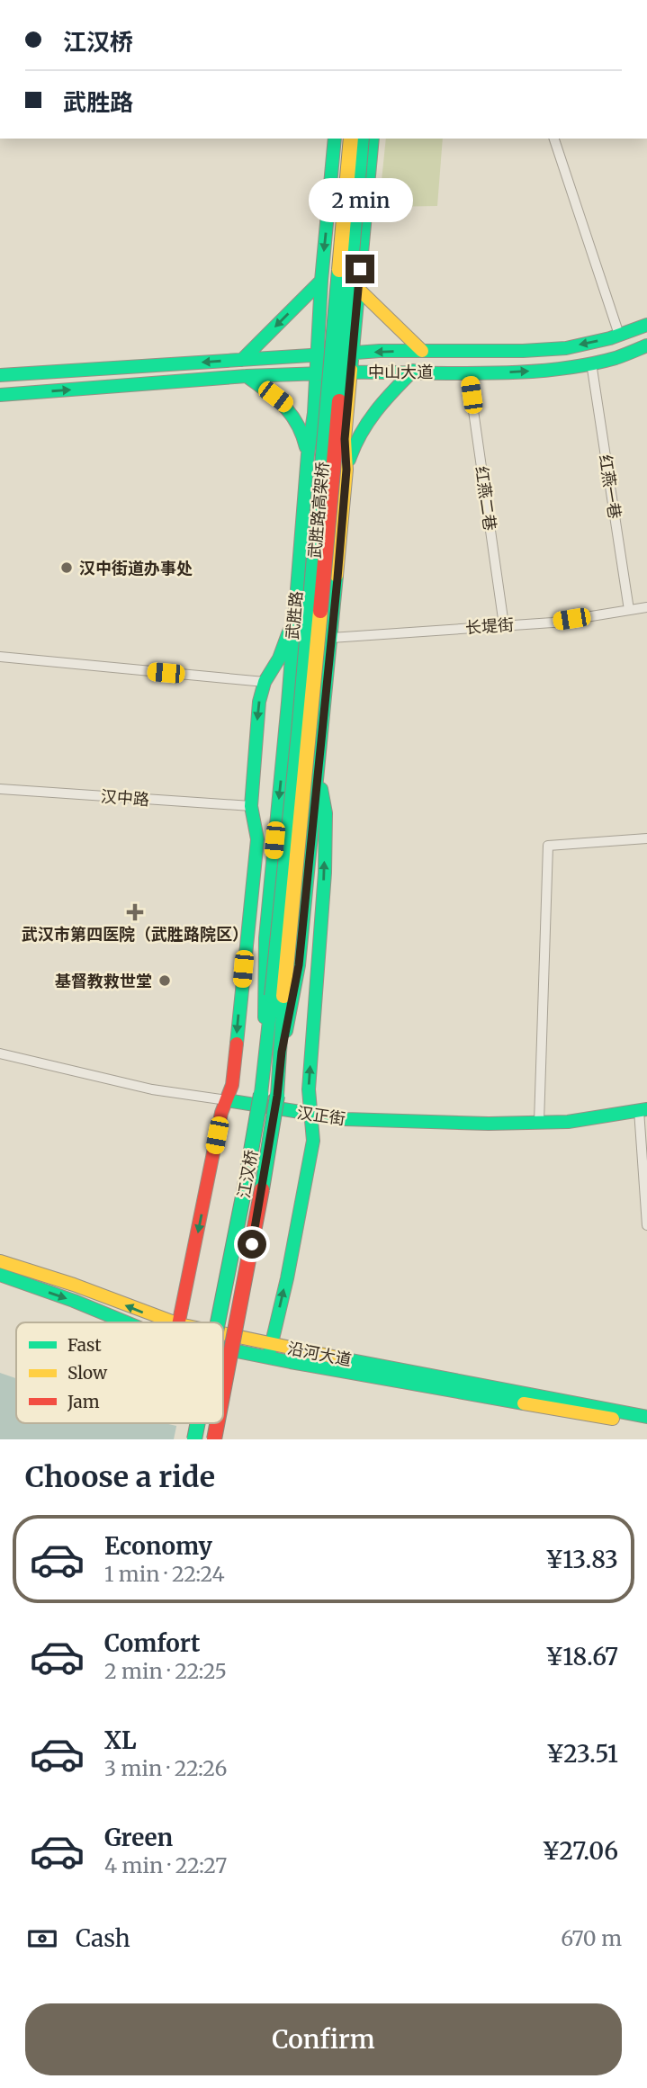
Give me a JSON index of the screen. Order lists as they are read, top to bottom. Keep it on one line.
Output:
{"streets":{"main road":["中山大道","武胜路高架桥","武胜路","汉正街","江汉桥","沿河大道"],"street":["红燕一巷","红燕二巷","长堤街","汉中路"]},"crossings":[["中山大道","红燕一巷"],["中山大道","红燕二巷"],["中山大道","武胜路"],["红燕一巷","长堤街"],["红燕二巷","长堤街"],["武胜路","江汉桥"]],"places":{"other":["汉中街道办事处","基督教救世堂"],"health":["武汉市第四医院（武胜路院区）"]},"legend":["Fast","Slow","Jam"],"page":{"banner":["江汉桥","武胜路"],"bubble":"2 min","heading":"Choose a ride","list":[{"name":"Economy","note":"1 min · 22:24","value":"¥13.83"},{"name":"Comfort","note":"2 min · 22:25","value":"¥18.67"},{"name":"XL","note":"3 min · 22:26","value":"¥23.51"},{"name":"Green","note":"4 min · 22:27","value":"¥27.06"}],"pay":["Cash","670 m"],"buttons":"Confirm"}}
